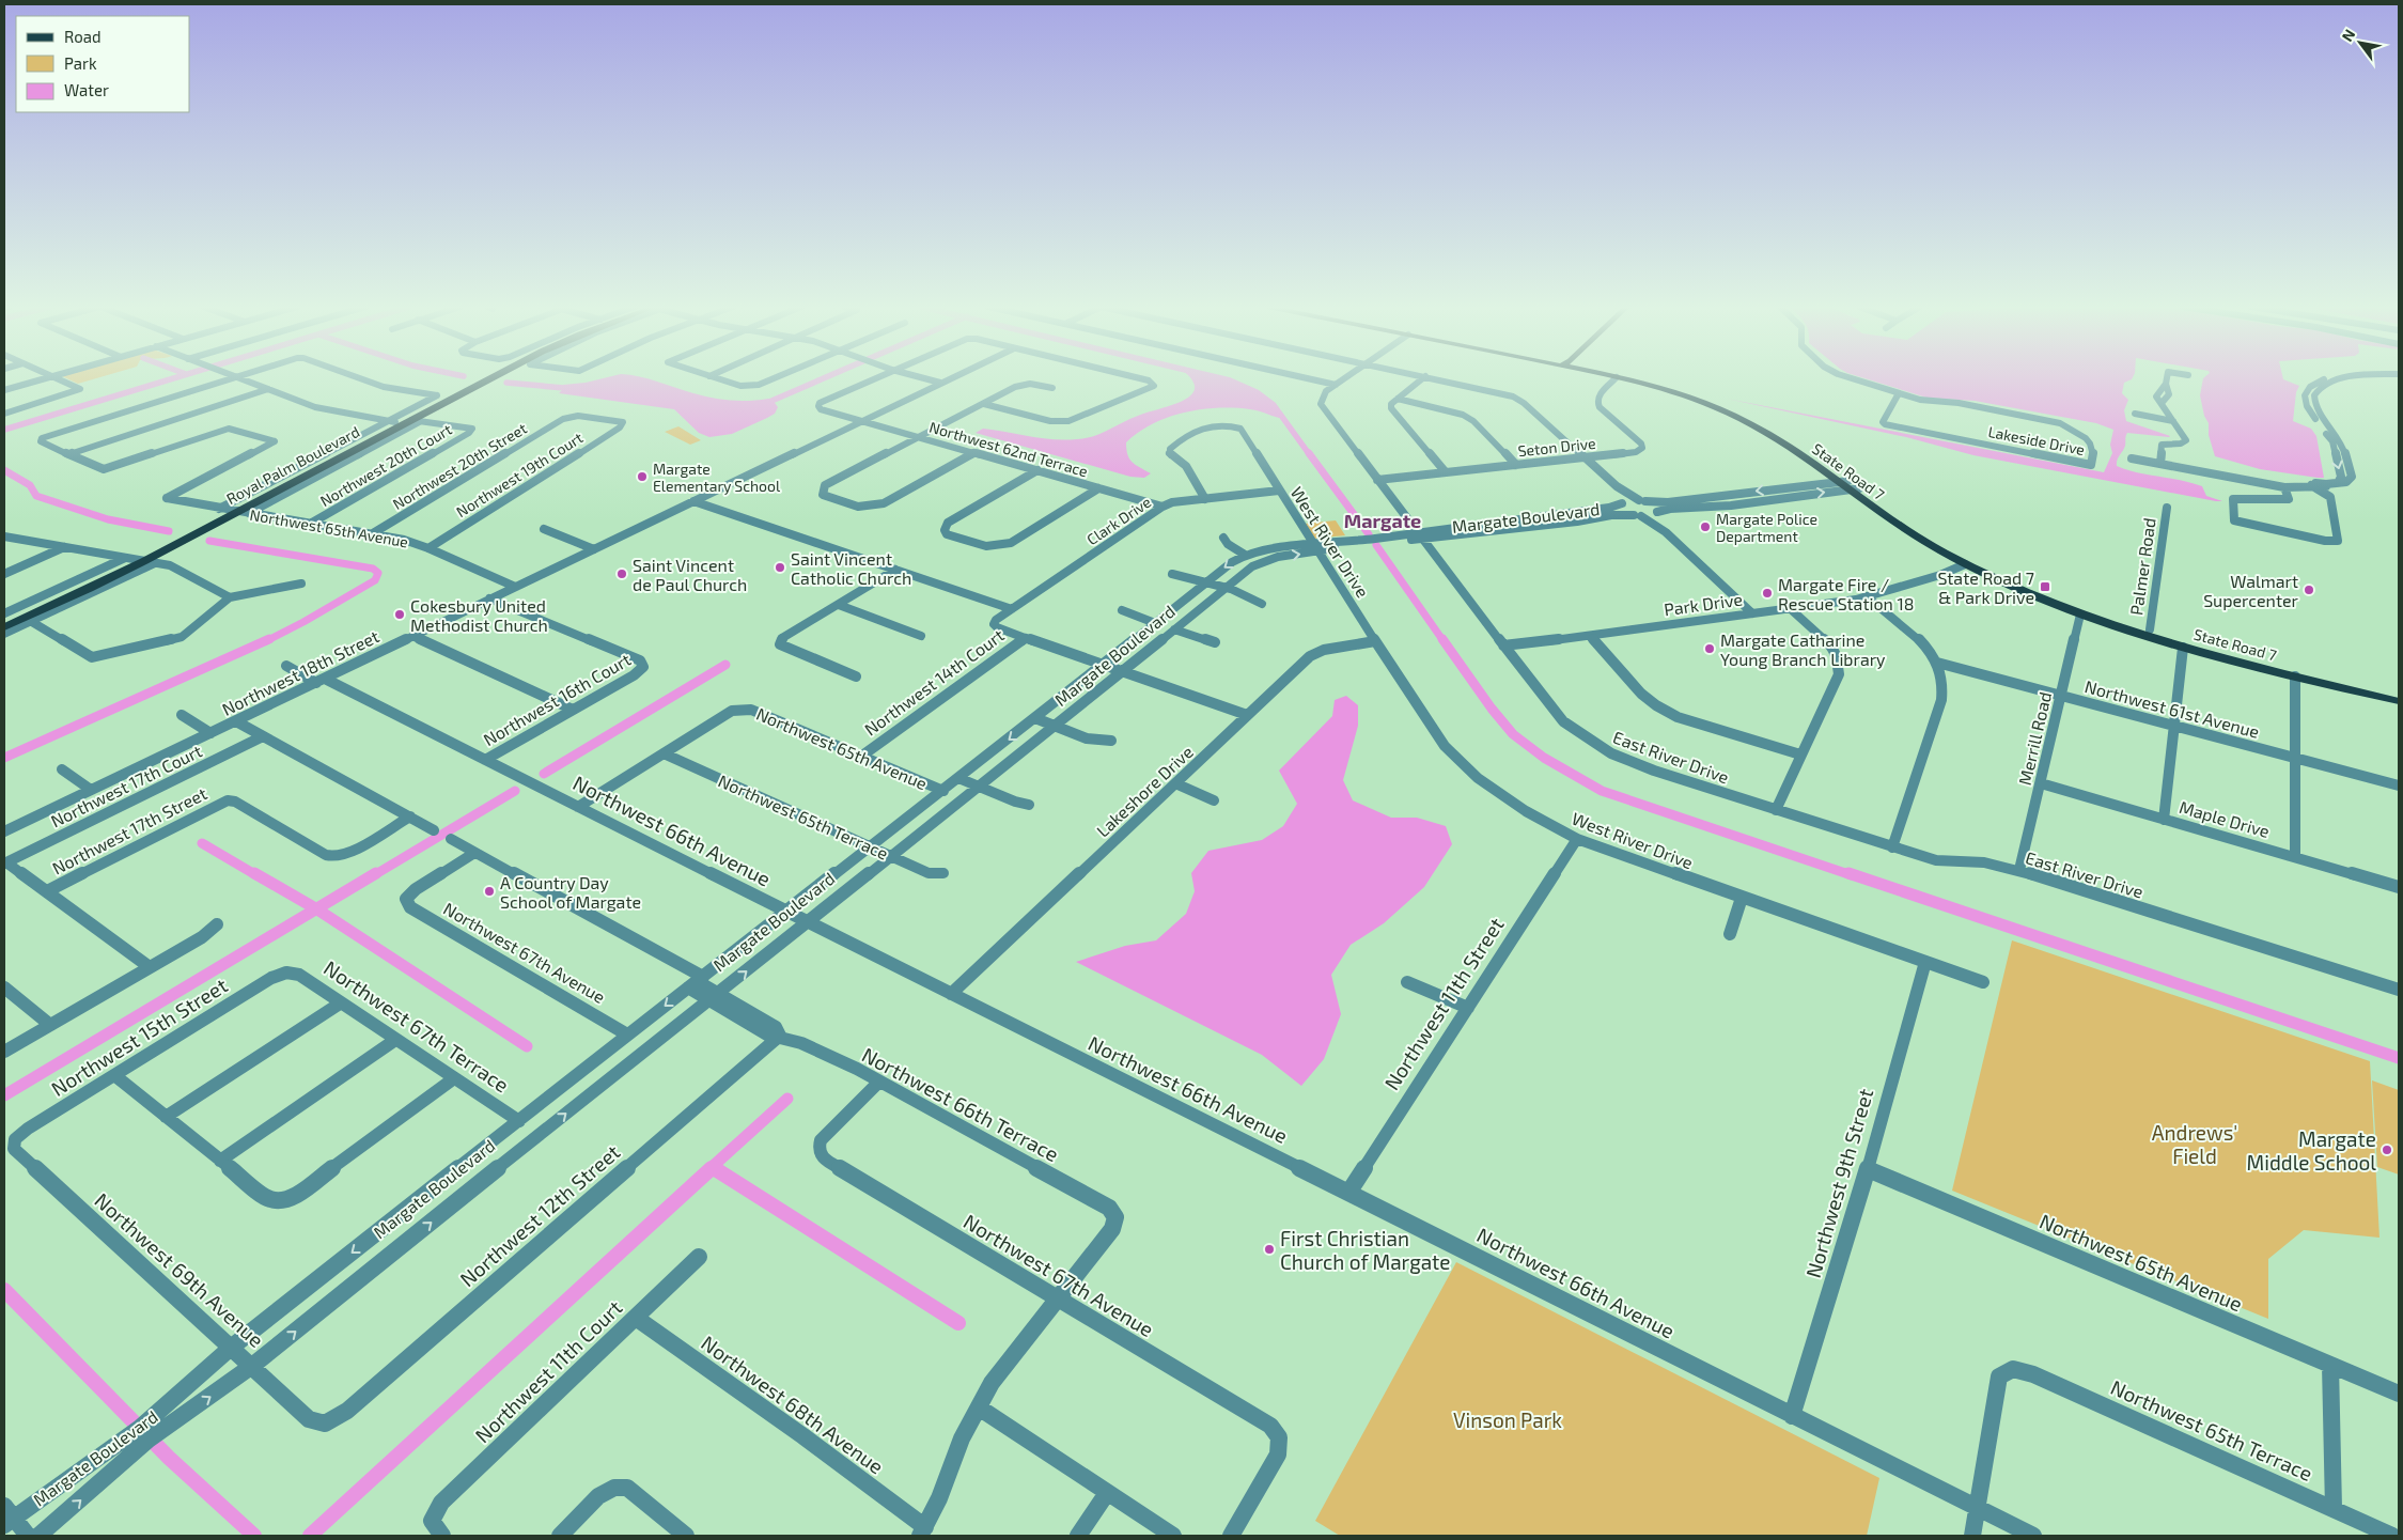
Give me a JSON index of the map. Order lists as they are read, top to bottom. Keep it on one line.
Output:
{"streets":{"main road":["Royal Palm Boulevard","State Road 7"],"street":["Lakeside Drive","Seton Drive","Northwest 62nd Terrace","Northwest 20th Court","Northwest 20th Street","Northwest 19th Court","Margate Boulevard","Clark Drive","Northwest 65th Avenue","West River Drive","Palmer Road","Park Drive","Northwest 18th Street","Northwest 14th Court","Northwest 16th Court","Northwest 61st Avenue","Merrill Road","East River Drive","Northwest 17th Court","Lakeshore Drive","Northwest 65th Terrace","Maple Drive","Northwest 17th Street","Northwest 66th Avenue","Northwest 67th Avenue","Northwest 11th Street","Northwest 67th Terrace","Northwest 15th Street","Northwest 66th Terrace","Northwest 9th Street","Northwest 12th Street","Northwest 69th Avenue","Northwest 11th Court","Northwest 68th Avenue"]},"crossings":[["Seton Drive","East River Drive"],["Northwest 62nd Terrace","Clark Drive"],["Northwest 62nd Terrace","Northwest 18th Street"],["Royal Palm Boulevard","Northwest 65th Avenue"],["Northwest 20th Court","Northwest 65th Avenue"],["Northwest 20th Street","Northwest 19th Court"],["Northwest 20th Street","Northwest 65th Avenue"],["State Road 7","Palmer Road"],["State Road 7","Park Drive"],["State Road 7","Merrill Road"],["Northwest 19th Court","Northwest 65th Avenue"],["Margate Boulevard","Northwest 65th Avenue"],["Margate Boulevard","West River Drive"],["Margate Boulevard","East River Drive"],["Margate Boulevard","Northwest 65th Terrace"],["Margate Boulevard","Northwest 66th Avenue"],["Margate Boulevard","Northwest 67th Avenue"],["Margate Boulevard","Northwest 67th Terrace"],["Margate Boulevard","Northwest 66th Terrace"],["Margate Boulevard","Northwest 69th Avenue"],["Clark Drive","West River Drive"],["Clark Drive","Northwest 14th Court"],["Northwest 65th Avenue","Northwest 18th Street"],["Northwest 65th Avenue","Northwest 14th Court"],["Northwest 65th Avenue","Northwest 65th Terrace"],["Northwest 65th Avenue","Northwest 9th Street"],["West River Drive","Lakeshore Drive"],["West River Drive","Northwest 11th Street"],["West River Drive","Northwest 9th Street"],["Park Drive","East River Drive"],["Northwest 18th Street","Northwest 16th Court"],["Northwest 18th Street","Northwest 66th Avenue"],["Northwest 16th Court","Northwest 66th Avenue"],["Northwest 61st Avenue","Merrill Road"],["Merrill Road","East River Drive"],["Merrill Road","Maple Drive"],["Lakeshore Drive","Northwest 66th Avenue"],["Northwest 65th Terrace","Northwest 66th Avenue"],["Northwest 66th Avenue","Northwest 11th Street"],["Northwest 66th Avenue","Northwest 9th Street"],["Northwest 67th Avenue","Northwest 66th Terrace"],["Northwest 67th Terrace","Northwest 15th Street"],["Northwest 15th Street","Northwest 69th Avenue"],["Northwest 66th Terrace","Northwest 12th Street"],["Northwest 12th Street","Northwest 69th Avenue"],["Northwest 11th Court","Northwest 68th Avenue"]],"districts":["Margate"],"parks":["Andrews' Field","Vinson Park"],"places":{"other":["Margate Elementary School","Margate Police Department","Saint Vincent Catholic Church","Saint Vincent de Paul Church","Walmart Supercenter","Margate Fire / Rescue Station 18","Cokesbury United Methodist Church","Margate Catharine Young Branch Library","A Country Day School of Margate","Margate Middle School","First Christian Church of Margate"],"transit":["State Road 7 & Park Drive"]},"legend":["Road","Park","Water"],"north":"top left"}
